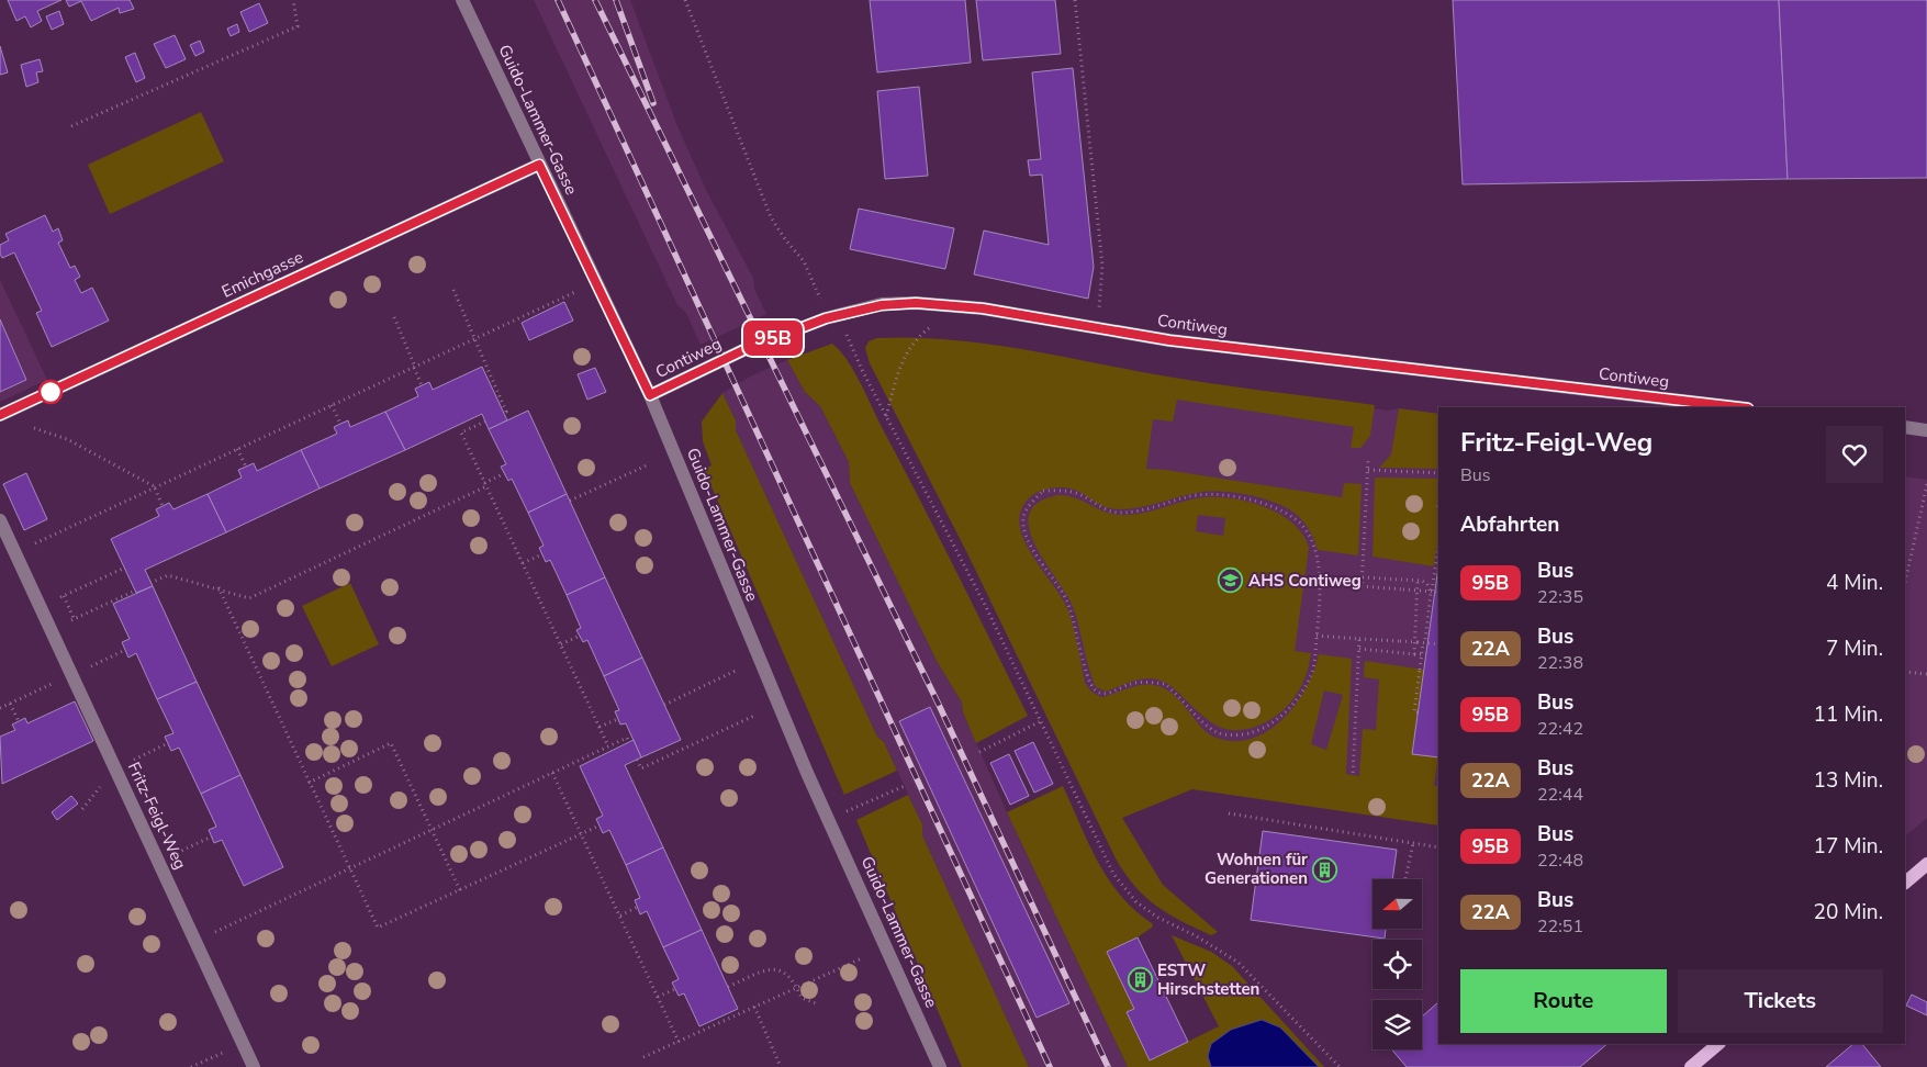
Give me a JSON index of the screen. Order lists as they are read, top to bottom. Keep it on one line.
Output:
{"streets":{"street":["Guido-Lammer-Gasse","Emichgasse","Contiweg","Fritz-Feigl-Weg"]},"crossings":[["Guido-Lammer-Gasse","Emichgasse"],["Guido-Lammer-Gasse","Contiweg"]],"places":{"school or university":["AHS Contiweg"],"building":["Wohnen für Generationen","ESTW Hirschstetten"]},"lines":["bus line 95B"],"north":"left","page":{"on_map":"95B","heading":[["Fritz-Feigl-Weg","Bus"],"Abfahrten"],"list":[{"mark":"95B","name":"Bus","note":"22:35","value":"4 Min."},{"mark":"22A","name":"Bus","note":"22:38","value":"7 Min."},{"mark":"95B","name":"Bus","note":"22:42","value":"11 Min."},{"mark":"22A","name":"Bus","note":"22:44","value":"13 Min."},{"mark":"95B","name":"Bus","note":"22:48","value":"17 Min."},{"mark":"22A","name":"Bus","note":"22:51","value":"20 Min."}],"buttons":["Route","Tickets"]}}
